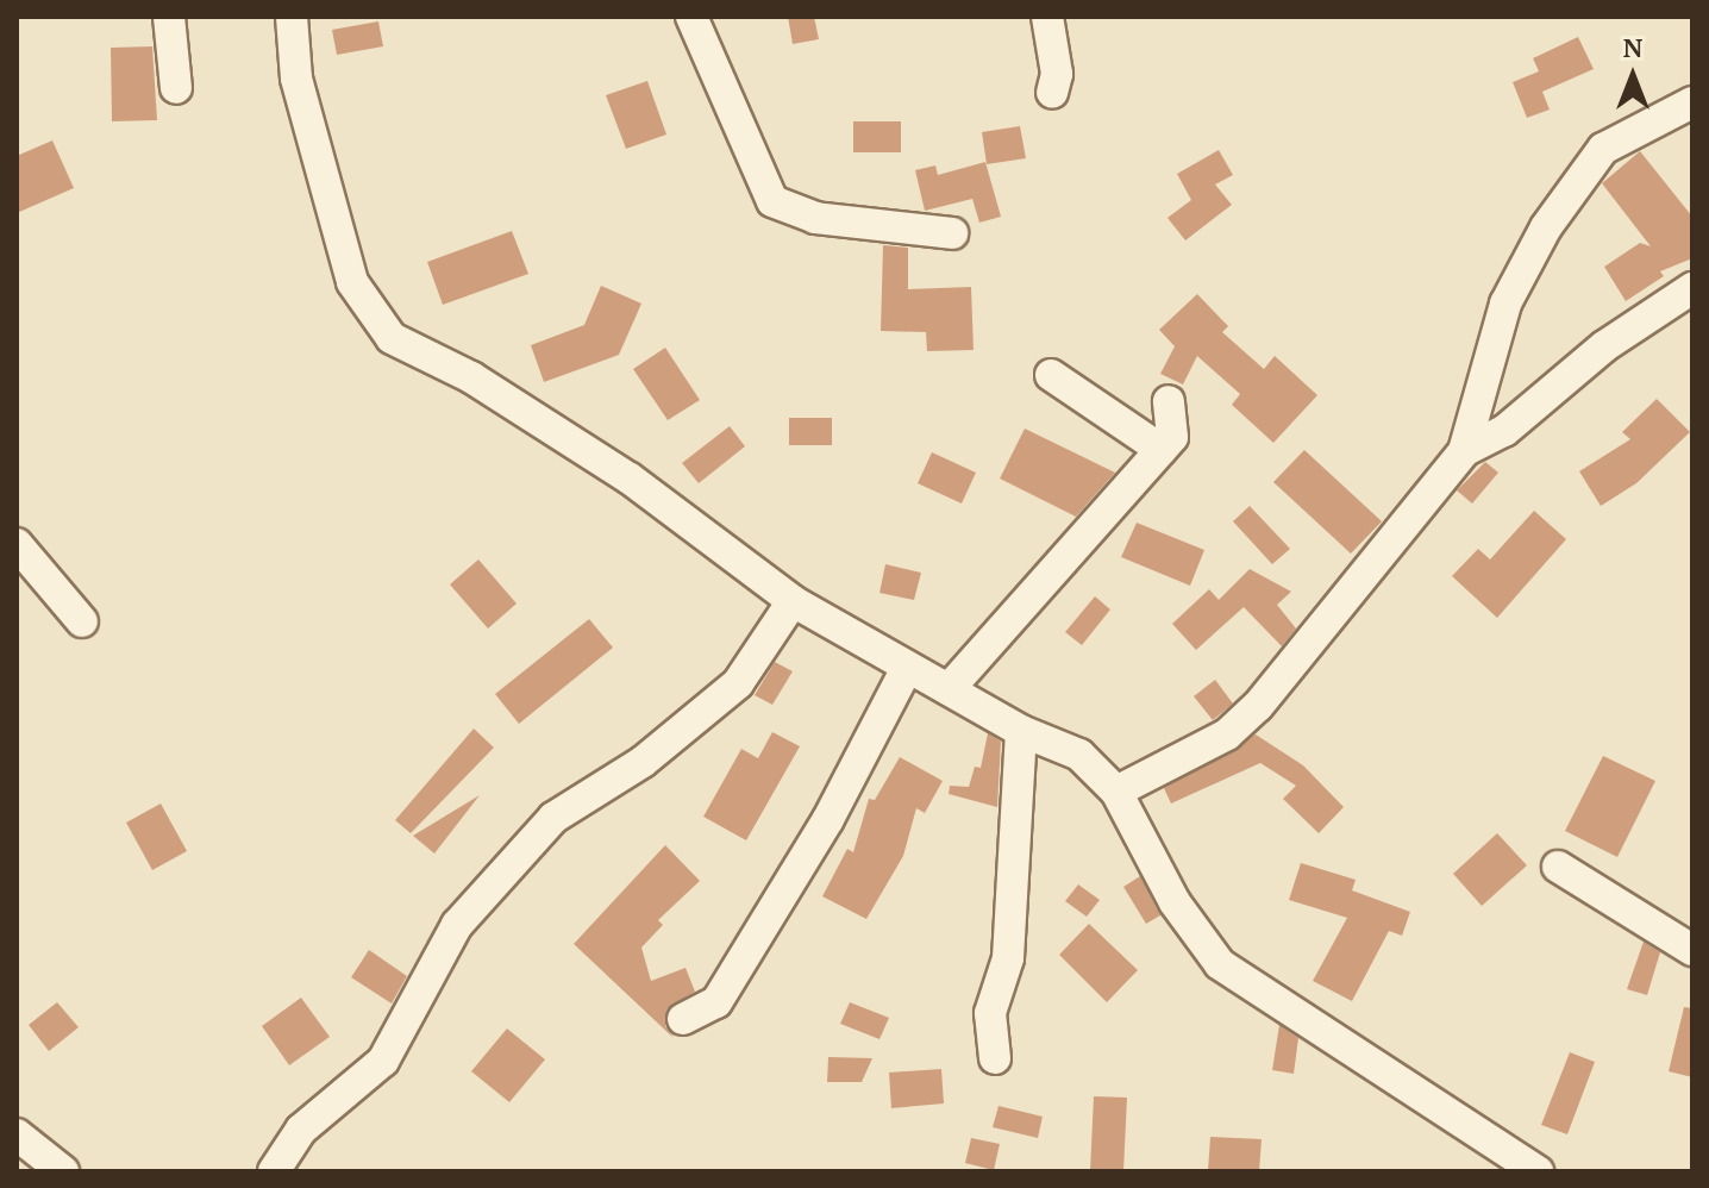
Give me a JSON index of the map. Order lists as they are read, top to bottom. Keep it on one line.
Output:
{"north":"top"}
